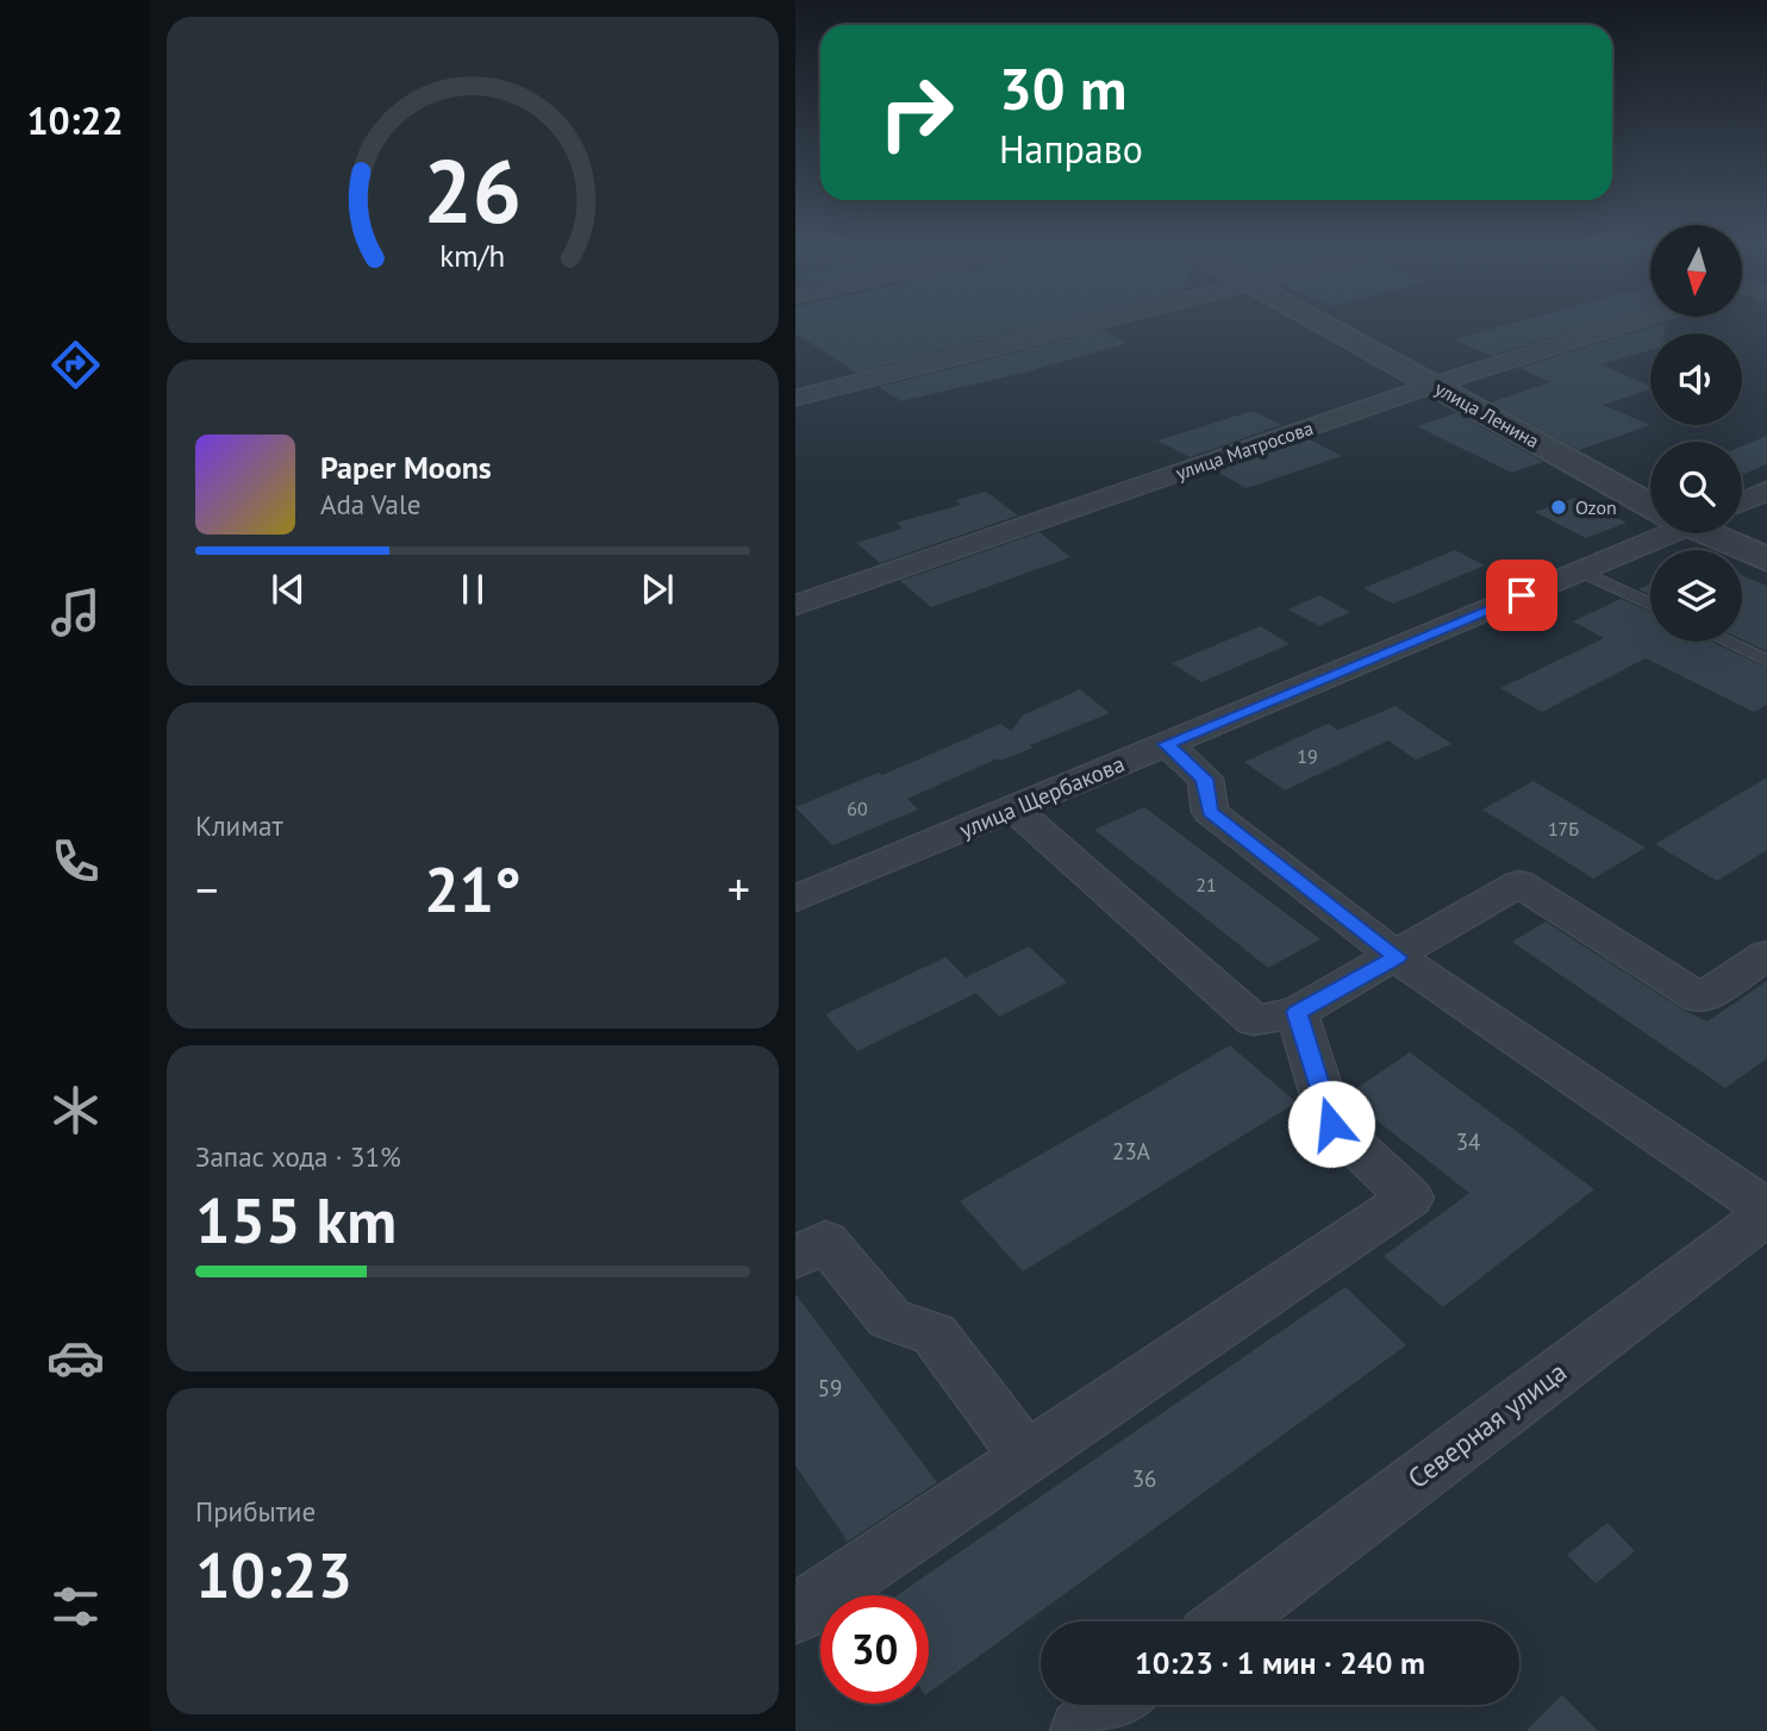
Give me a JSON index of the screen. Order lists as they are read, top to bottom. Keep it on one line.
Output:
{"streets":{"street":["улица Ленина","улица Матросова","улица Щербакова","Северная улица"]},"crossings":[["улица Ленина","улица Матросова"]],"places":["Ozon"],"house_numbers":["19","60","17Б","21","34","23А","59","36"],"north":"bottom","page":{"tabs":"10:22","turn":["30 m","Направо"],"song":["Paper Moons","Ada Vale"],"tile":["Климат",["Запас хода · 31%","155 km"],["Прибытие","10:23"]],"heat":["−","21°","+"],"limit":"30","trip":"10:23 · 1 мин · 240 m","gauge":["26","km/h"]}}
